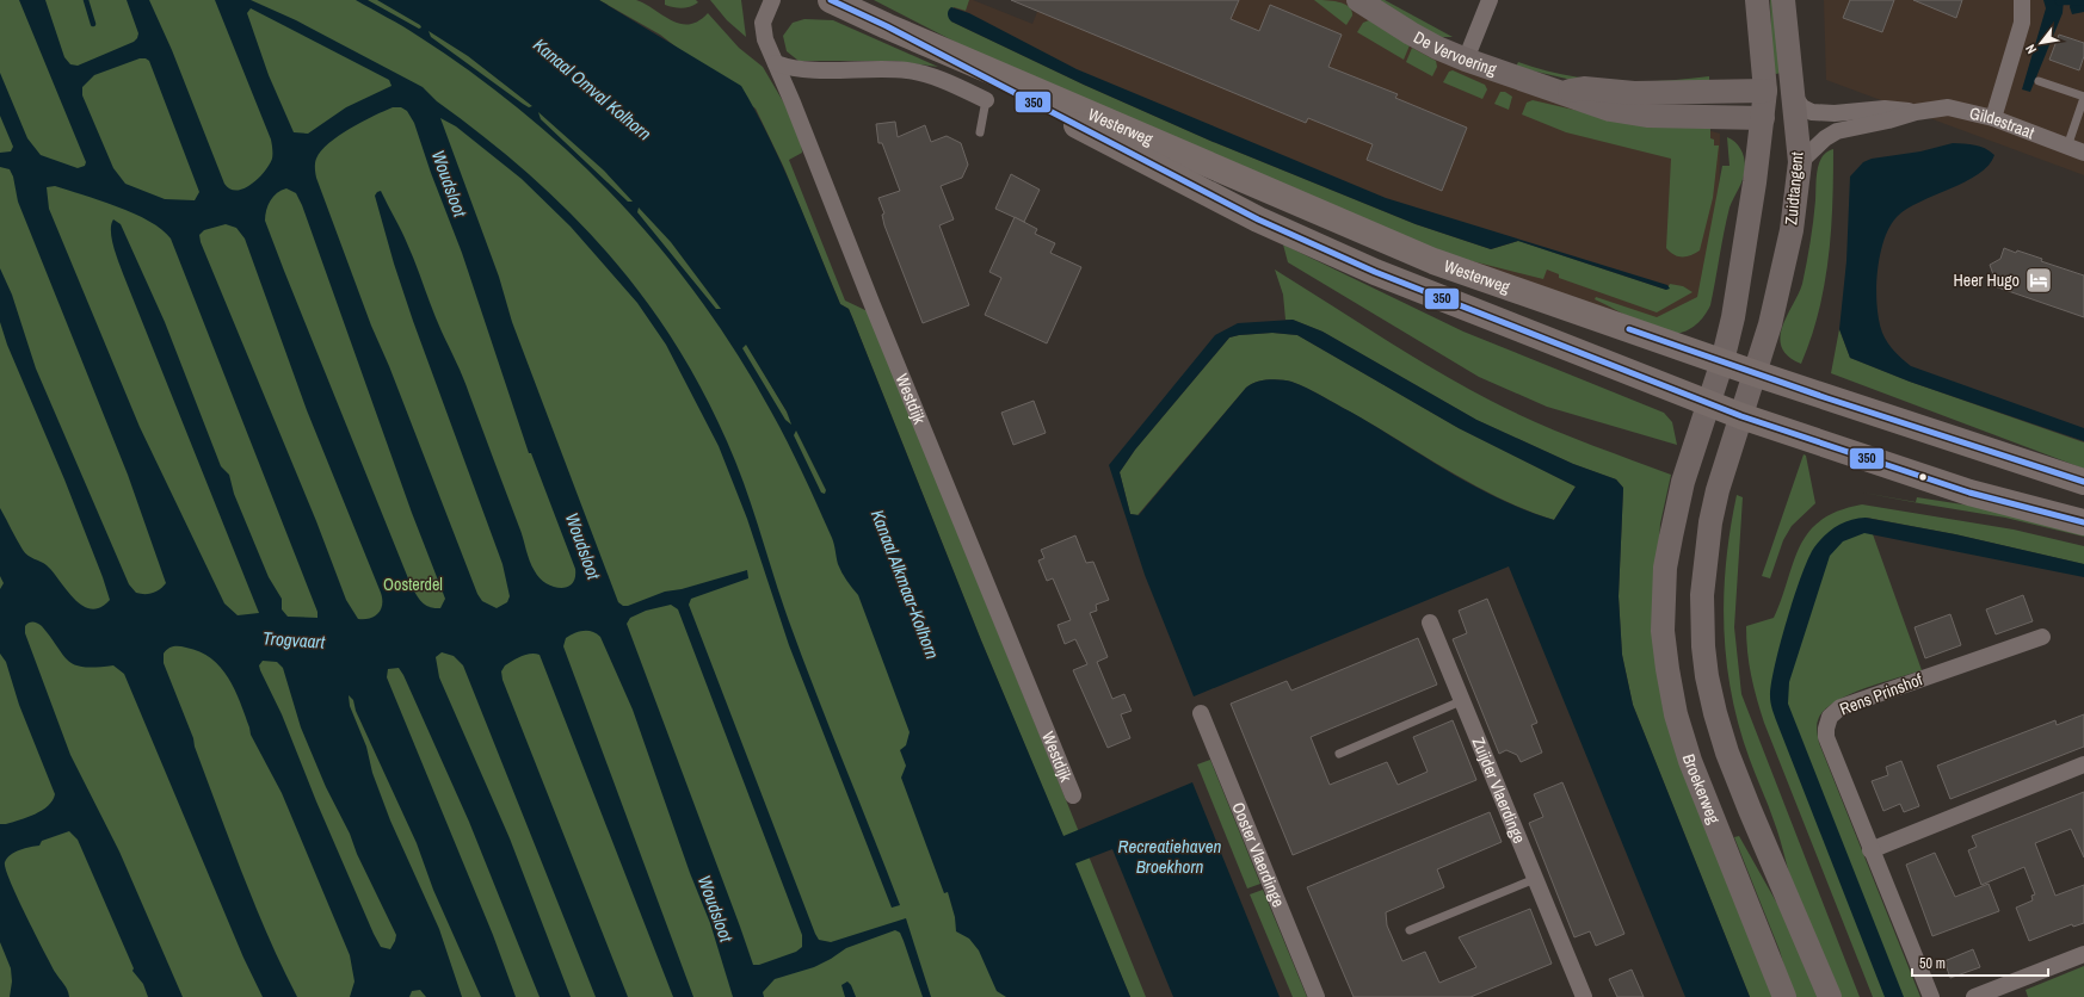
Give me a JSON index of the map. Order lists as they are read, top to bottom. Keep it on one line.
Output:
{"streets":{"main road":["Westerweg"],"street":["De Vervoering","Gildestraat","Zuidtangent","Westdijk","Rens Prinshof","Broekerweg","Zuijder Vlaerdinge","Ooster Vlaerdinge"]},"crossings":[["Gildestraat","Zuidtangent"],["Westerweg","Zuidtangent"],["Westerweg","Broekerweg"]],"water":["Kanaal Omval Kolhorn","Woudsloot","Kanaal Alkmaar-Kolhorn","Trogvaart","Recreatiehaven Broekhorn"],"parks":["Oosterdel"],"places":{"hotel":["Heer Hugo"]},"lines":["transit line 350"],"scale_bar":"50 m","north":"bottom left"}
